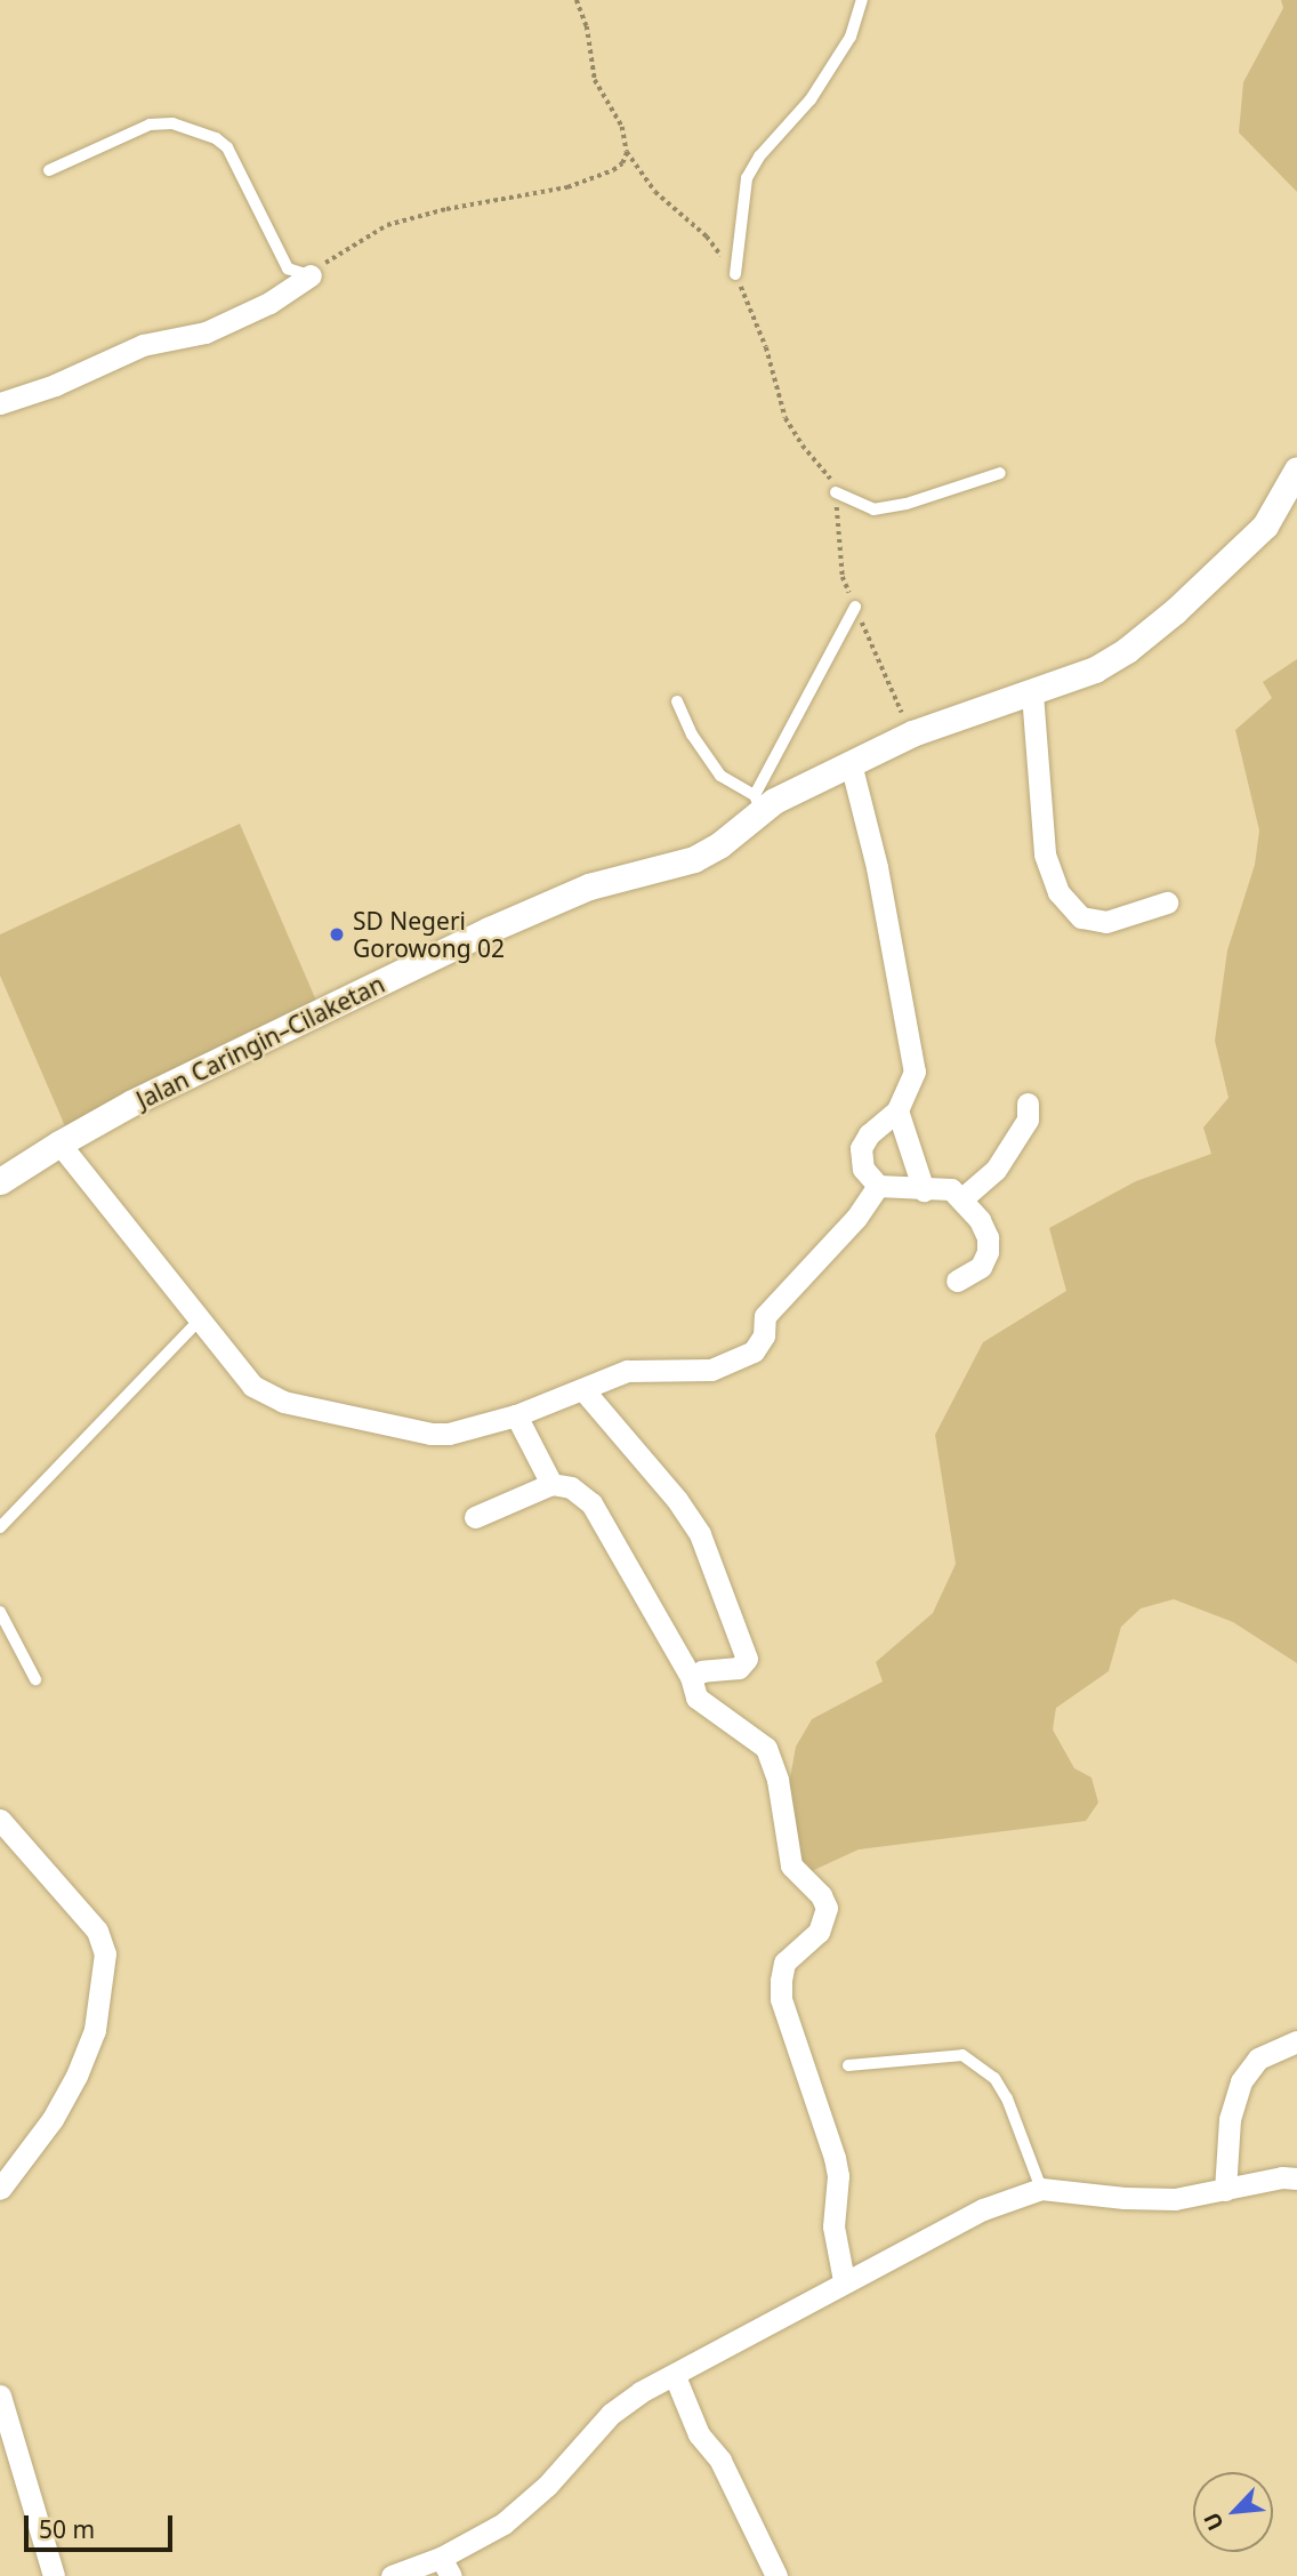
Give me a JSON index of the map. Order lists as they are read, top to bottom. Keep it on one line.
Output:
{"streets":{"street":["Jalan Caringin–Cilaketan"]},"places":["SD Negeri Gorowong 02"],"scale_bar":"50 m","north":"bottom left"}
